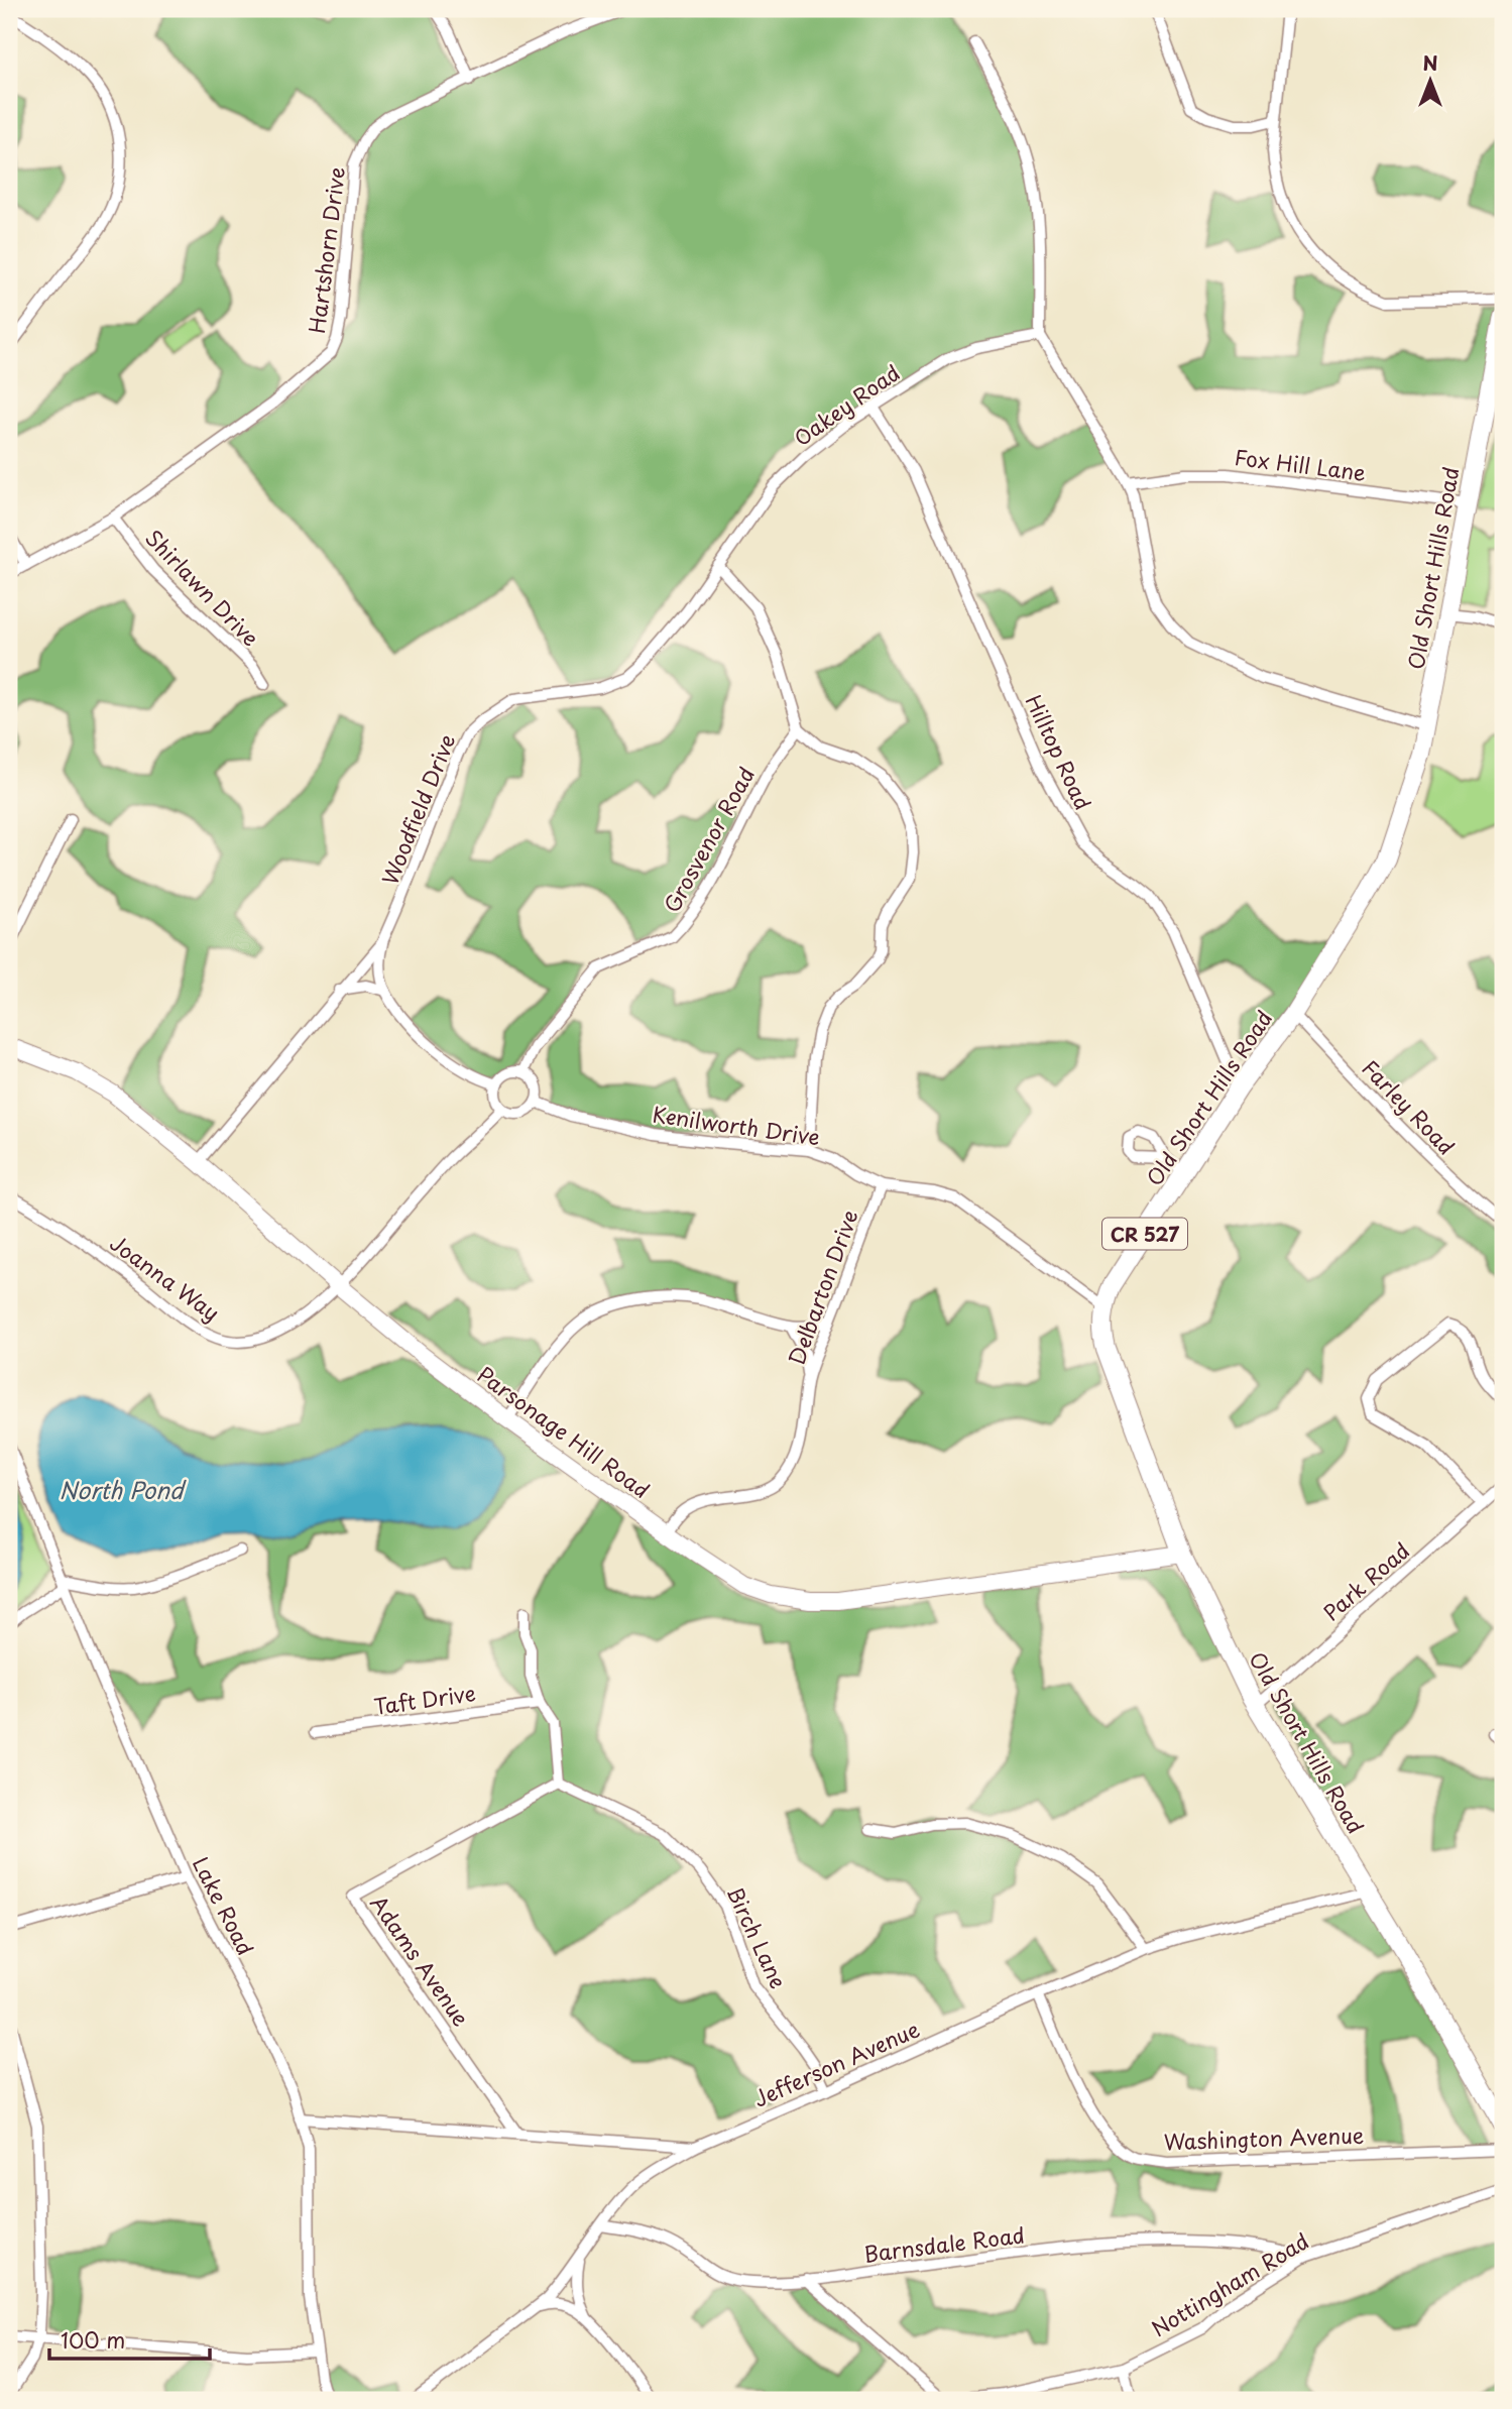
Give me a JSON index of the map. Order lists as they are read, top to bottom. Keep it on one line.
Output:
{"streets":{"main road":["Old Short Hills Road","CR 527"],"street":["Hartshorn Drive","Oakey Road","Fox Hill Lane","Shirlawn Drive","Hilltop Road","Woodfield Drive","Grosvenor Road","Farley Road","Kenilworth Drive","Joanna Way","Delbarton Drive","Parsonage Hill Road","Park Road","Taft Drive","Lake Road","Birch Lane","Adams Avenue","Jefferson Avenue","Washington Avenue","Barnsdale Road","Nottingham Road"]},"crossings":[["Hartshorn Drive","Shirlawn Drive"],["Oakey Road","Hilltop Road"],["Oakey Road","Woodfield Drive"],["Fox Hill Lane","Old Short Hills Road"],["Old Short Hills Road","Hilltop Road"],["Old Short Hills Road","Farley Road"],["Old Short Hills Road","Kenilworth Drive"],["Old Short Hills Road","Parsonage Hill Road"],["Old Short Hills Road","Park Road"],["Old Short Hills Road","Jefferson Avenue"],["Woodfield Drive","Parsonage Hill Road"],["Grosvenor Road","Kenilworth Drive"],["Kenilworth Drive","Delbarton Drive"],["Joanna Way","Parsonage Hill Road"],["Delbarton Drive","Parsonage Hill Road"],["Lake Road","Jefferson Avenue"],["Birch Lane","Adams Avenue"],["Birch Lane","Jefferson Avenue"],["Adams Avenue","Jefferson Avenue"],["Jefferson Avenue","Washington Avenue"],["Barnsdale Road","Nottingham Road"]],"water":["North Pond"],"scale_bar":"100 m","north":"top"}
